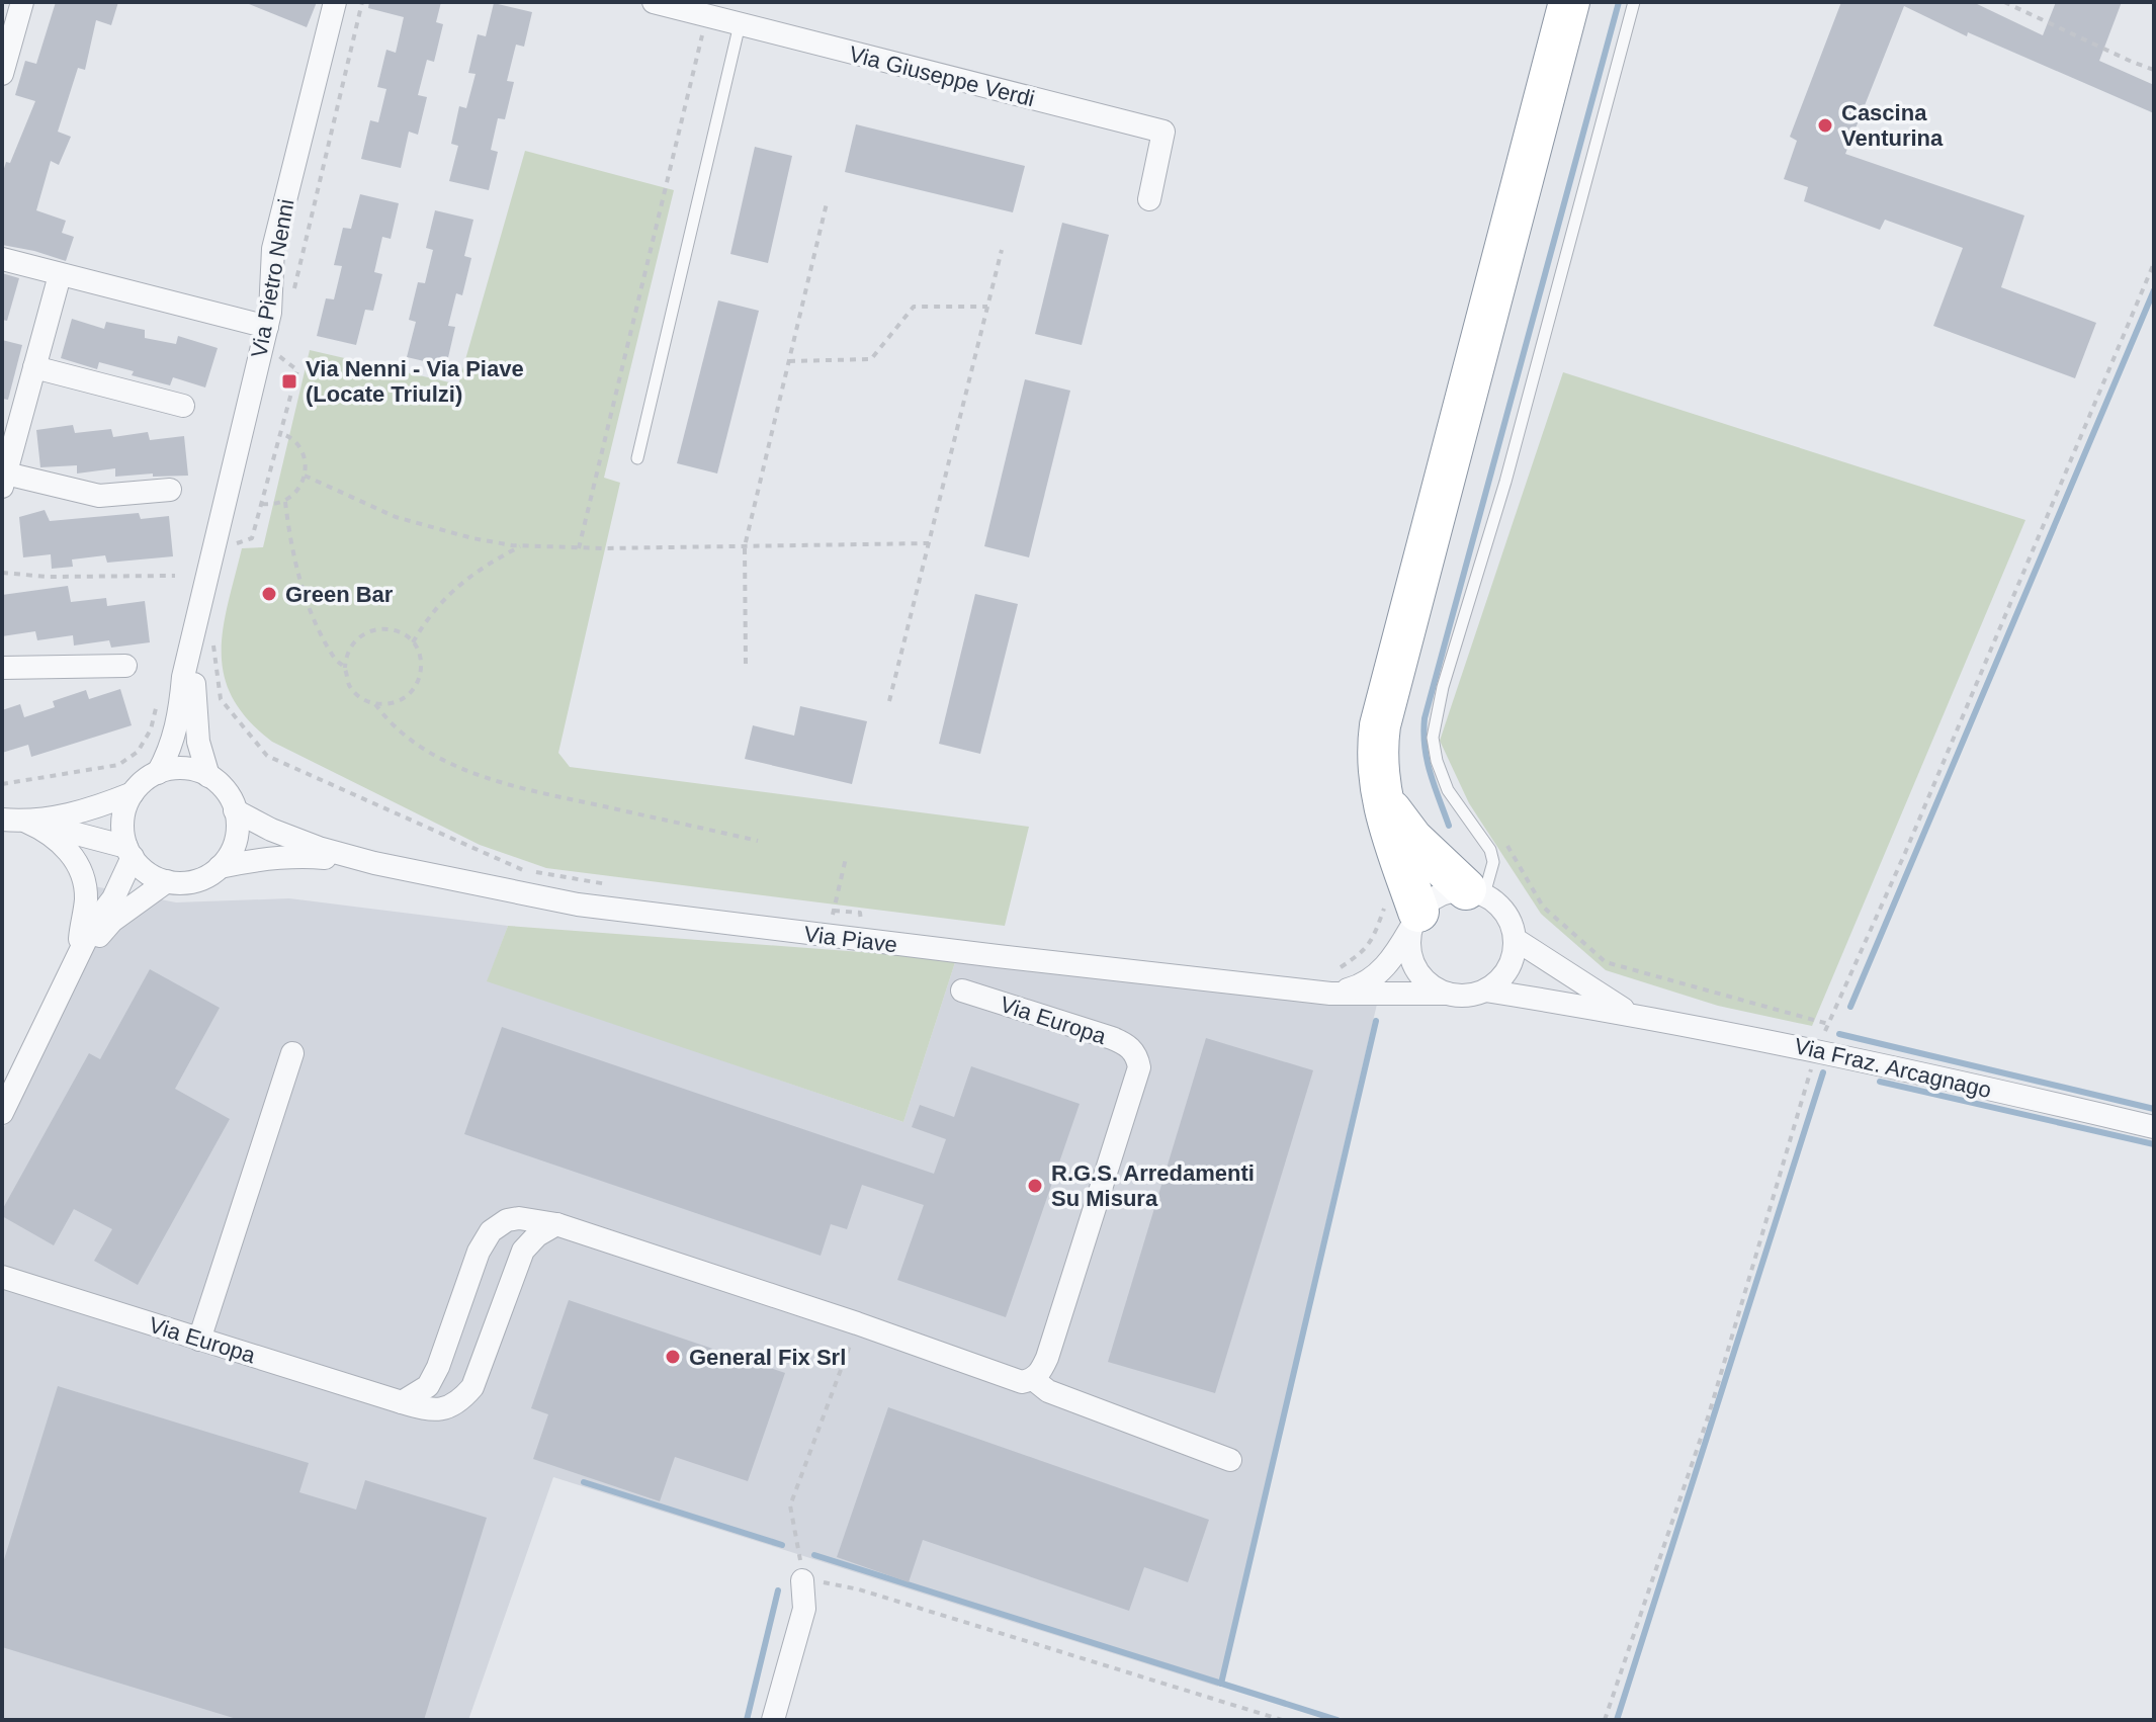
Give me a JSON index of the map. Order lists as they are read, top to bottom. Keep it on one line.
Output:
{"streets":{"street":["Via Giuseppe Verdi","Via Pietro Nenni","Via Piave","Via Europa","Via Fraz. Arcagnago"]},"crossings":[["Via Pietro Nenni","Via Piave"],["Via Piave","Via Fraz. Arcagnago"]],"places":{"other":["Cascina Venturina","Green Bar","R.G.S. Arredamenti Su Misura","General Fix Srl"],"transit":["Via Nenni - Via Piave (Locate Triulzi)"]}}
